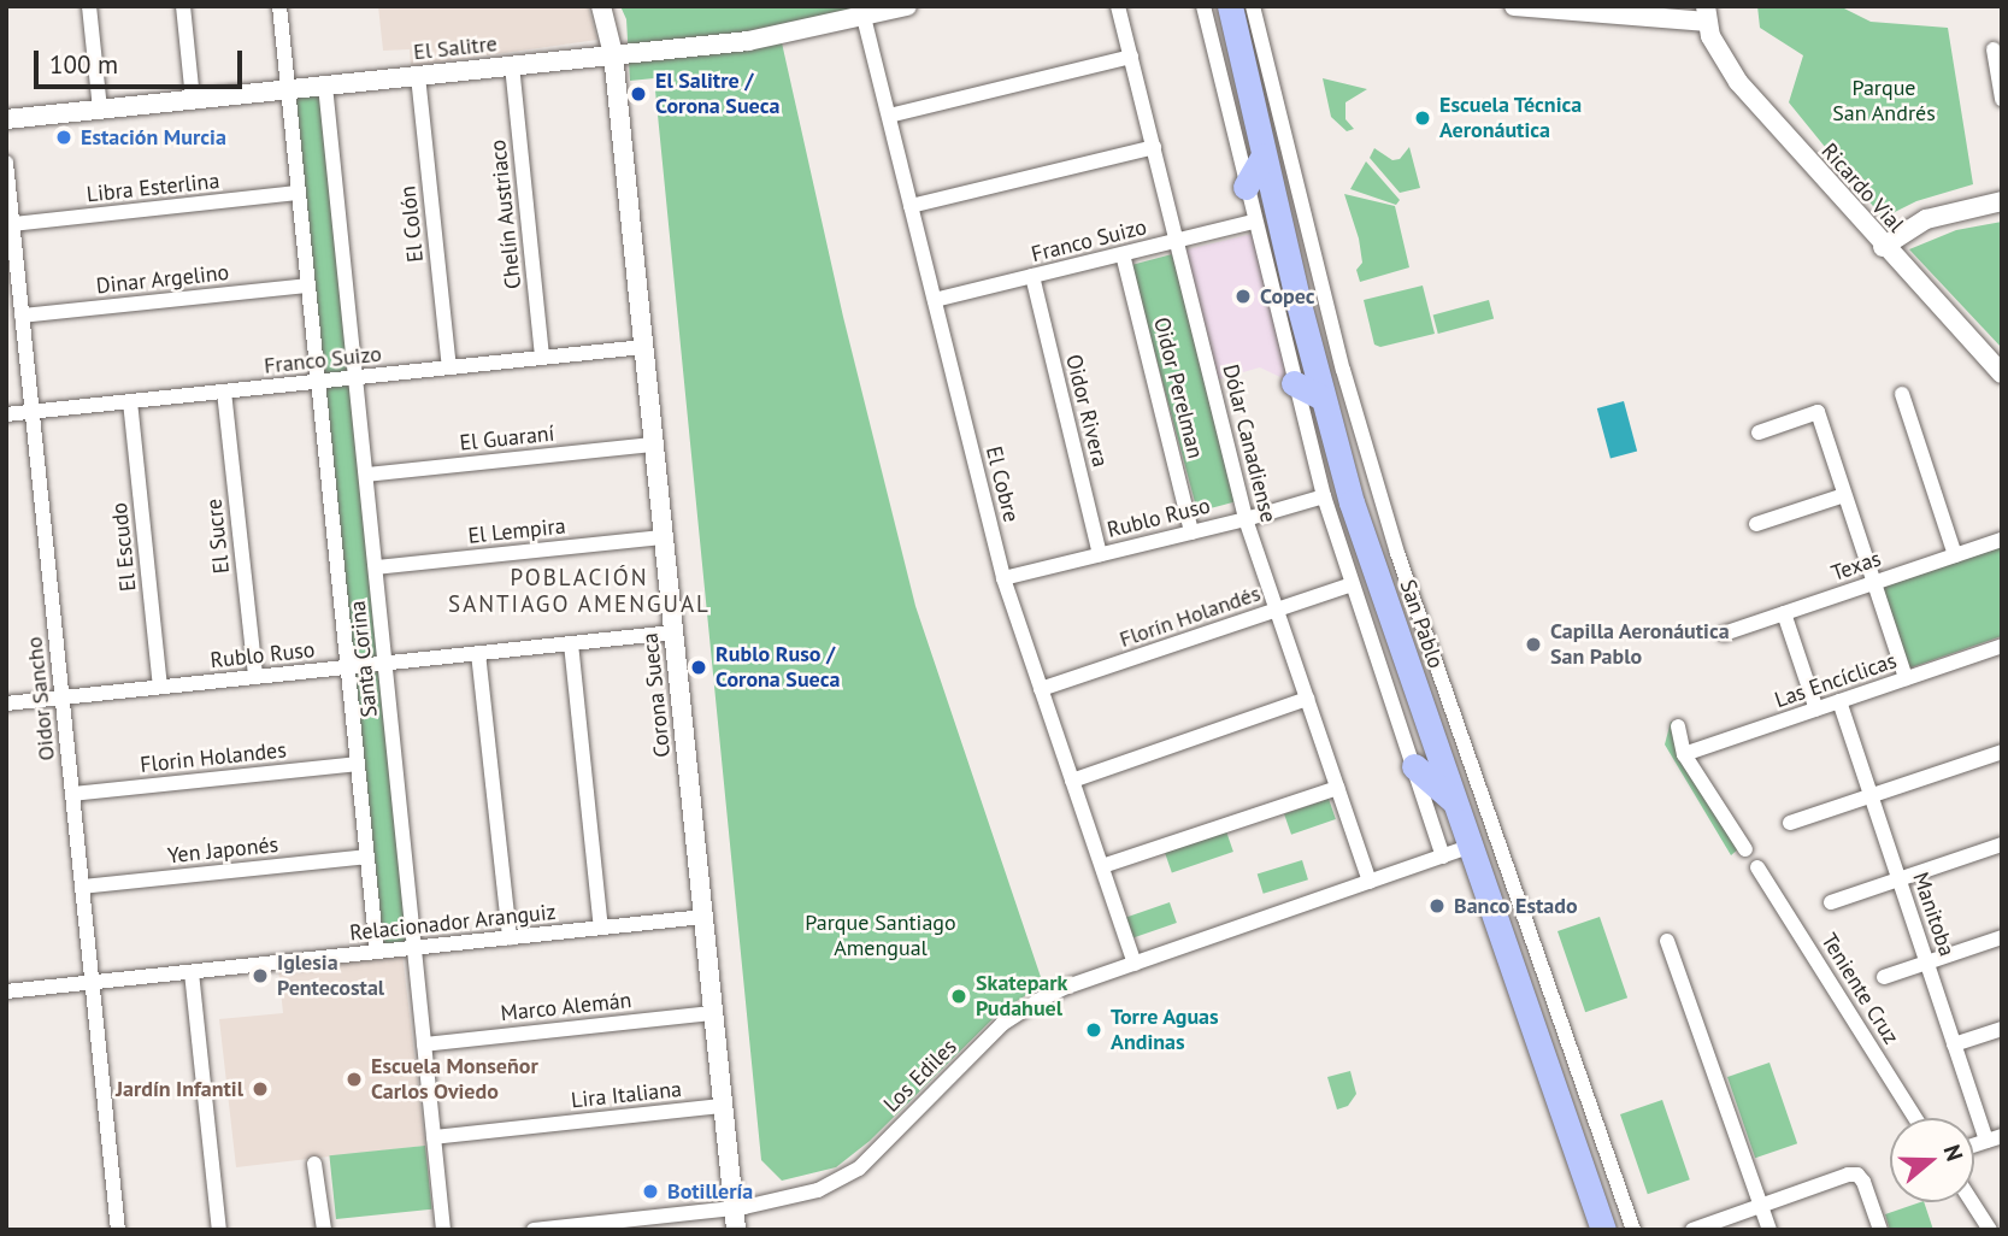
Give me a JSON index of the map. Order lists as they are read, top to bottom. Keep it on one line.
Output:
{"streets":{"main road":["San Pablo"],"street":["El Salitre","Libra Esterlina","Ricardo Vial","Chelín Austriaco","El Colón","Franco Suizo","Dinar Argelino","Oidor Perelman","Oidor Rivera","El Guaraní","Dólar Canadiense","El Cobre","Rublo Ruso","El Lempira","El Sucre","El Escudo","Texas","Florín Holandés","Santa Corina","Las Encíclicas","Corona Sueca","Oidor Sancho","Florin Holandes","Yen Japonés","Manitoba","Relacionador Aranguiz","Teniente Cruz","Marco Alemán","Los Ediles","Lira Italiana"]},"crossings":[["El Salitre","Chelín Austriaco"],["El Salitre","El Colón"],["El Salitre","El Cobre"],["El Salitre","Santa Corina"],["El Salitre","Corona Sueca"],["Libra Esterlina","Santa Corina"],["Libra Esterlina","Oidor Sancho"],["Chelín Austriaco","Franco Suizo"],["El Colón","Franco Suizo"],["Franco Suizo","Oidor Perelman"],["Franco Suizo","Oidor Rivera"],["Franco Suizo","Dólar Canadiense"],["Franco Suizo","El Cobre"],["Franco Suizo","El Sucre"],["Franco Suizo","El Escudo"],["Franco Suizo","Santa Corina"],["Franco Suizo","Corona Sueca"],["Franco Suizo","Oidor Sancho"],["Dinar Argelino","Santa Corina"],["Dinar Argelino","Oidor Sancho"],["Oidor Perelman","Rublo Ruso"],["Oidor Rivera","Rublo Ruso"],["El Guaraní","Santa Corina"],["El Guaraní","Corona Sueca"],["Dólar Canadiense","Rublo Ruso"],["Dólar Canadiense","Florín Holandés"],["Dólar Canadiense","Los Ediles"],["El Cobre","Rublo Ruso"],["El Cobre","Florín Holandés"],["El Cobre","Los Ediles"],["Rublo Ruso","El Sucre"],["Rublo Ruso","El Escudo"],["Rublo Ruso","Santa Corina"],["Rublo Ruso","Corona Sueca"],["Rublo Ruso","Oidor Sancho"],["El Lempira","Santa Corina"],["El Lempira","Corona Sueca"],["San Pablo","Los Ediles"],["Santa Corina","Florin Holandes"],["Santa Corina","Yen Japonés"],["Santa Corina","Relacionador Aranguiz"],["Santa Corina","Marco Alemán"],["Santa Corina","Lira Italiana"],["Las Encíclicas","Manitoba"],["Corona Sueca","Relacionador Aranguiz"],["Corona Sueca","Marco Alemán"],["Corona Sueca","Los Ediles"],["Corona Sueca","Lira Italiana"],["Oidor Sancho","Florin Holandes"],["Oidor Sancho","Yen Japonés"],["Oidor Sancho","Relacionador Aranguiz"]],"districts":["POBLACIÓN SANTIAGO AMENGUAL"],"parks":["Parque San Andrés","Parque Santiago Amengual"],"places":["El Salitre / Corona Sueca","Escuela Técnica Aeronáutica","Estación Murcia","Copec","Capilla Aeronáutica San Pablo","Rublo Ruso / Corona Sueca","Banco Estado","Iglesia Pentecostal","Skatepark Pudahuel","Torre Aguas Andinas","Escuela Monseñor Carlos Oviedo","Jardín Infantil","Botillería"],"scale_bar":"100 m","north":"right"}
